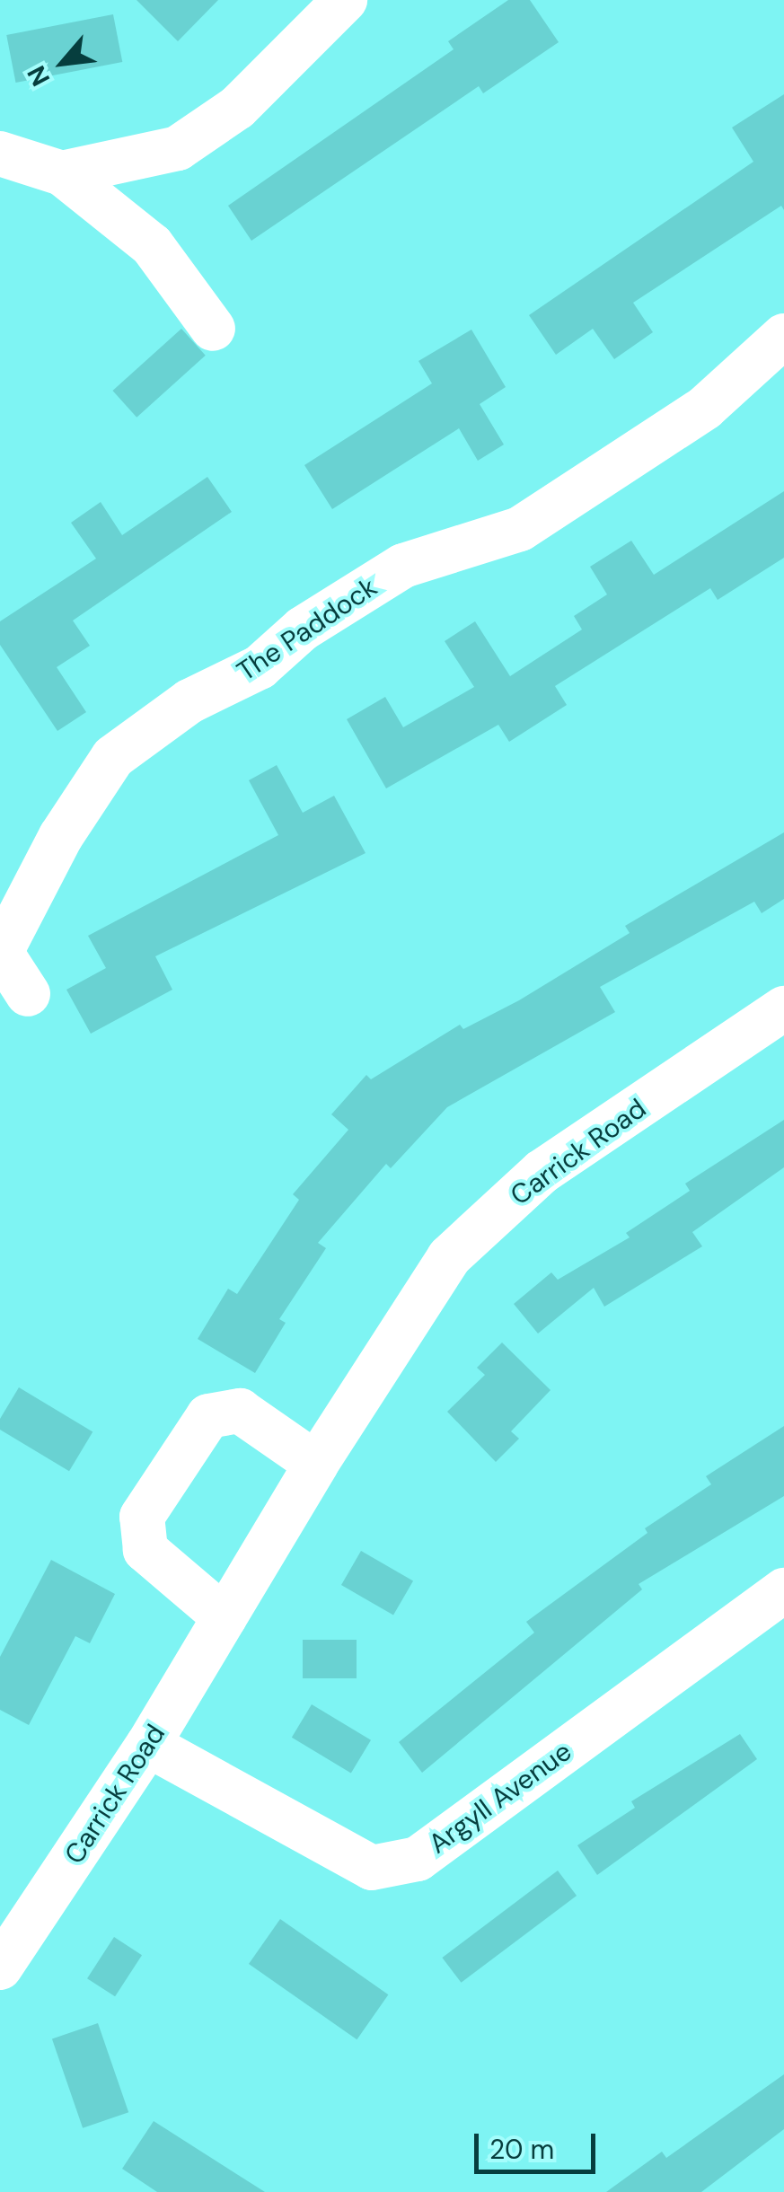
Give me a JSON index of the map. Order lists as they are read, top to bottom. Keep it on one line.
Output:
{"streets":{"street":["The Paddock","Carrick Road","Argyll Avenue"]},"crossings":[["Carrick Road","Argyll Avenue"]],"scale_bar":"20 m","north":"bottom left"}
